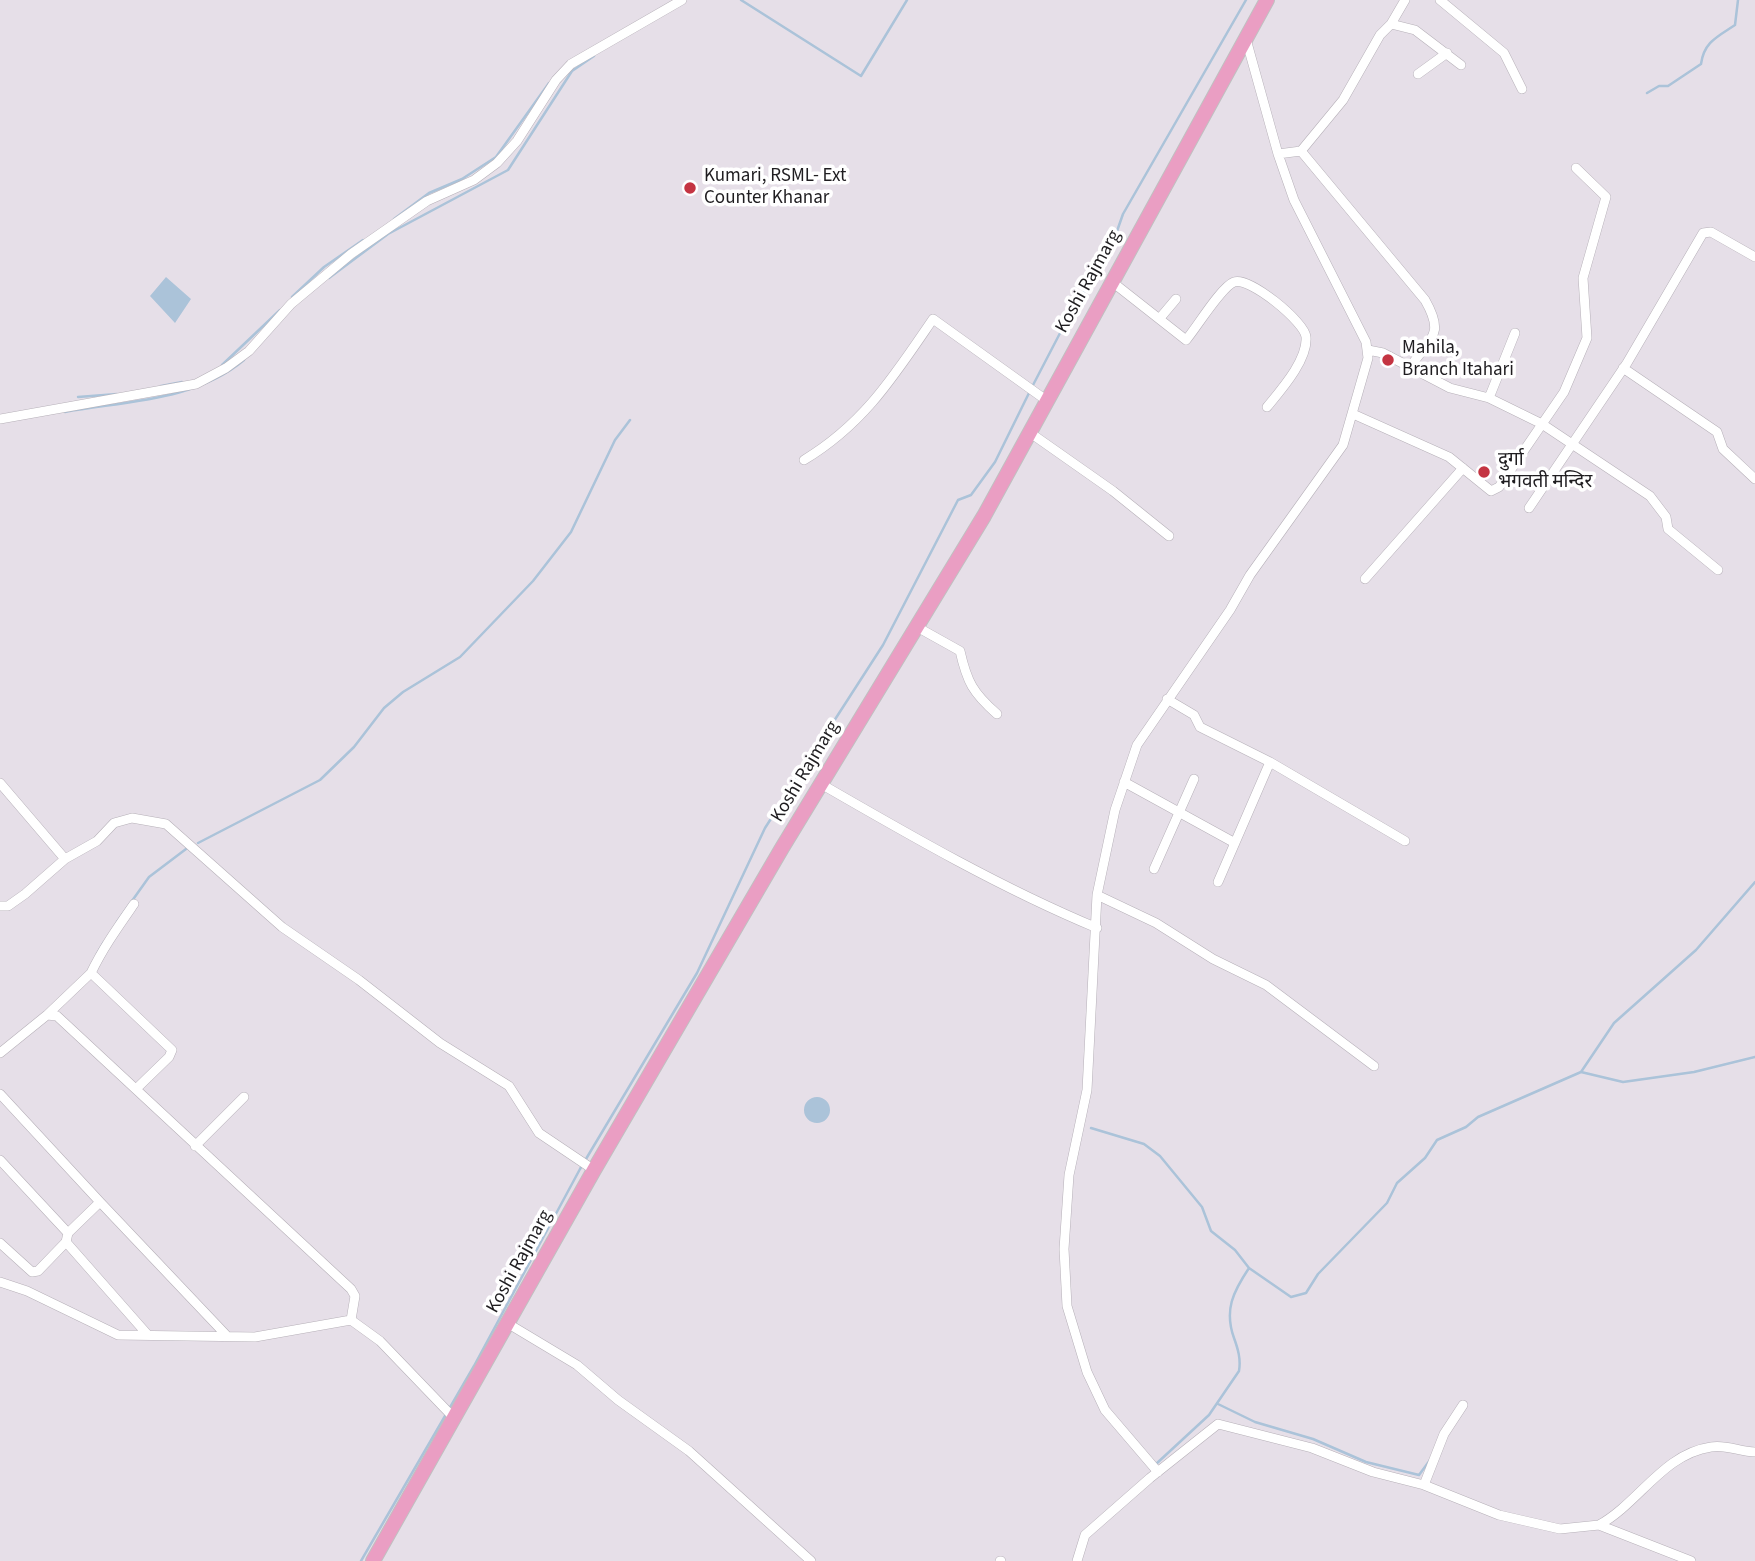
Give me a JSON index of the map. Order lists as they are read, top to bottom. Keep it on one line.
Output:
{"streets":{"main road":["Koshi Rajmarg"]},"places":["Kumari, RSML- Ext Counter Khanar","Mahila, Branch Itahari","दुर्गा भगवती मन्दिर"]}
